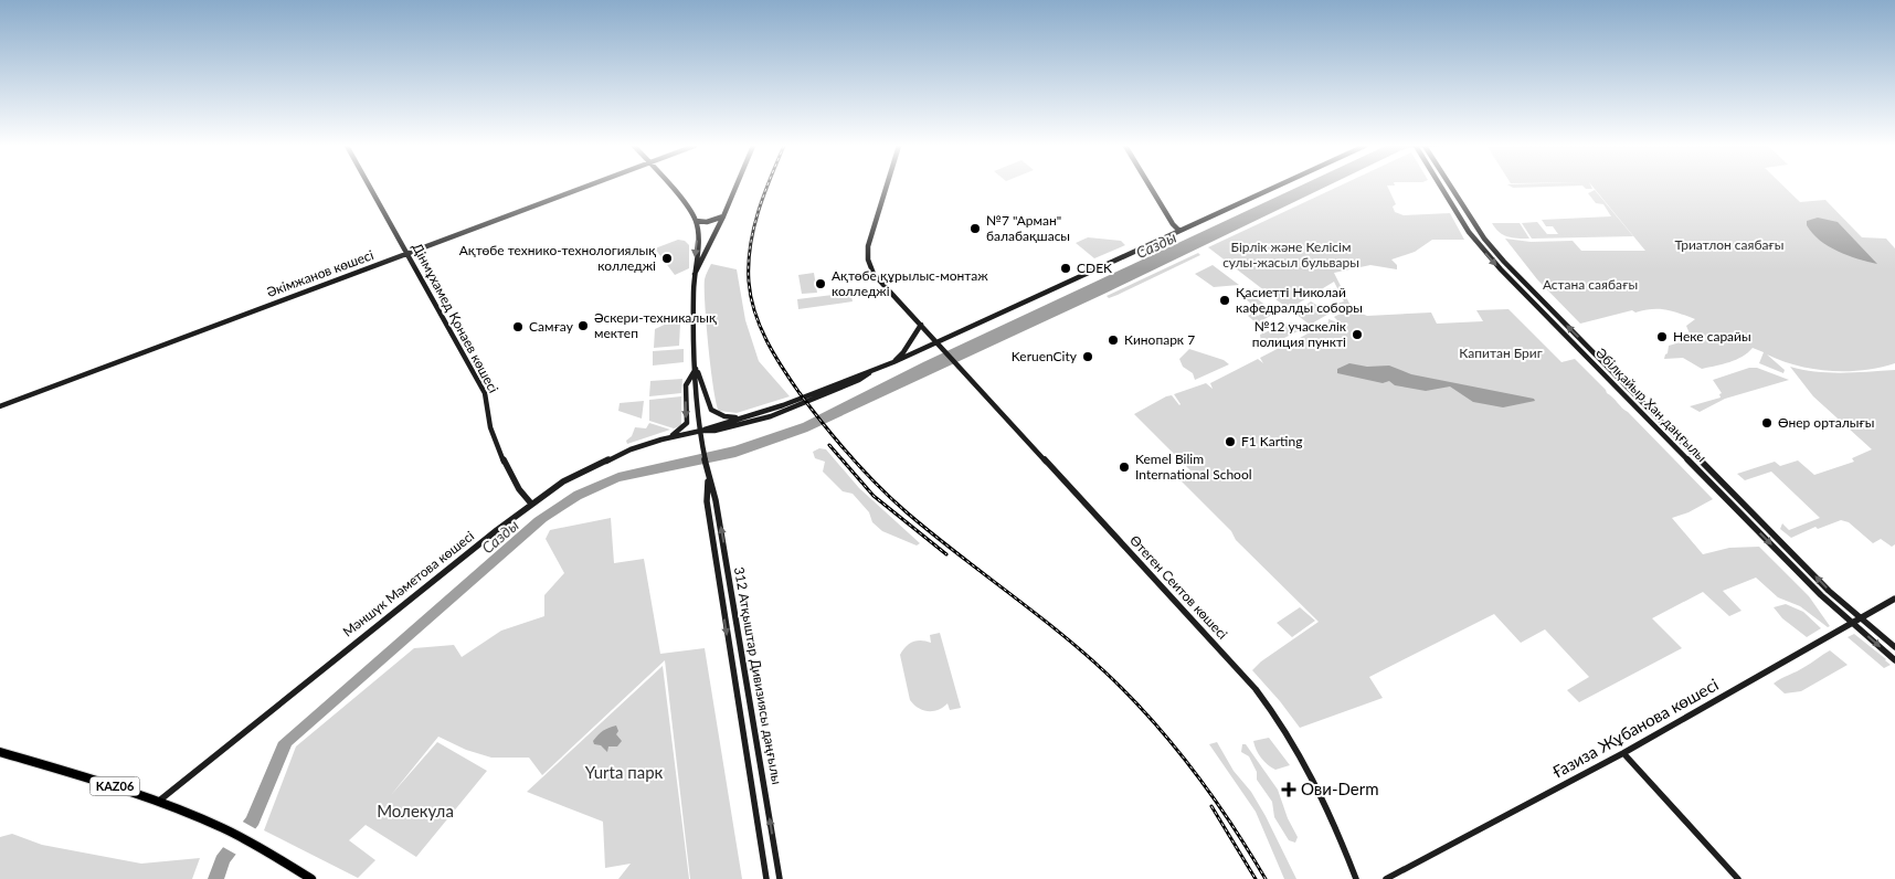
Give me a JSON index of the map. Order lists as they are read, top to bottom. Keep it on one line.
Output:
{"streets":{"highway":["KАZ06"],"main road":["Әкімжанов көшесі","Дінмұхамед Қонаев көшесі","Әбілқайыр Хан даңғылы","Мәншүк Мәметова көшесі","Өтеген Сеитов көшесі","312 Атқыштар Дивизиясы даңғылы","Ғазиза Жұбанова көшесі"]},"crossings":[["Әкімжанов көшесі","Дінмұхамед Қонаев көшесі"],["Дінмұхамед Қонаев көшесі","Мәншүк Мәметова көшесі"],["Әбілқайыр Хан даңғылы","Ғазиза Жұбанова көшесі"],["Мәншүк Мәметова көшесі","Өтеген Сеитов көшесі"],["Мәншүк Мәметова көшесі","312 Атқыштар Дивизиясы даңғылы"],["Мәншүк Мәметова көшесі","KАZ06"]],"water":["Сазды"],"parks":["Триатлон саябағы","Бірлік және Келісім сулы-жасыл бульвары","Астана саябағы","Капитан Бриг","Yurta парк","Молекула"],"places":{"other":["№7 \"Арман\" балабақшасы","Ақтөбе технико-технологиялық колледжі","CDEK","Ақтөбе құрылыс-монтаж колледжі","Қасиетті Николай кафедралды соборы","Әскери-техникалық мектеп","Самғау","№12 учаскелік полиция пункті","Неке сарайы","Кинопарк 7","KeruenCity","Өнер орталығы","F1 Karting","Kemel Bilim International School"],"health":["Ови-Derm"]}}
